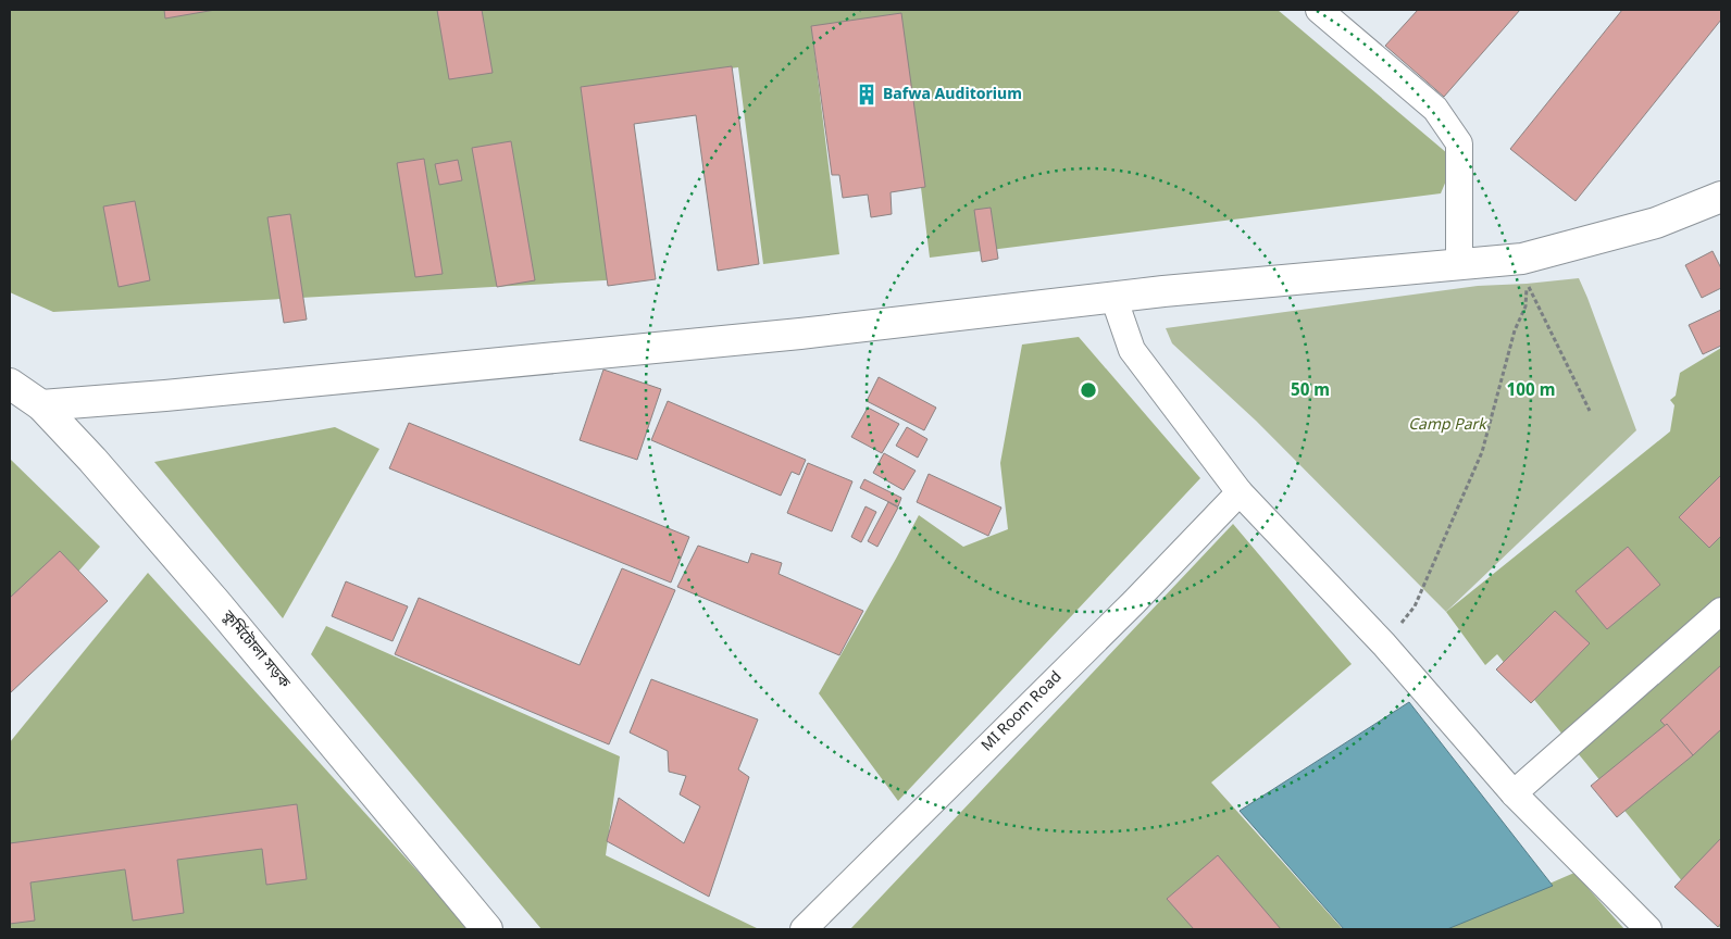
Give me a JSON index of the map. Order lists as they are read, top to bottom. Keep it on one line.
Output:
{"streets":{"street":["কুর্মিটোলা সড়ক","MI Room Road"]},"parks":["Camp Park"],"places":{"building":["Bafwa Auditorium"]},"rings":["50 m","100 m"]}
